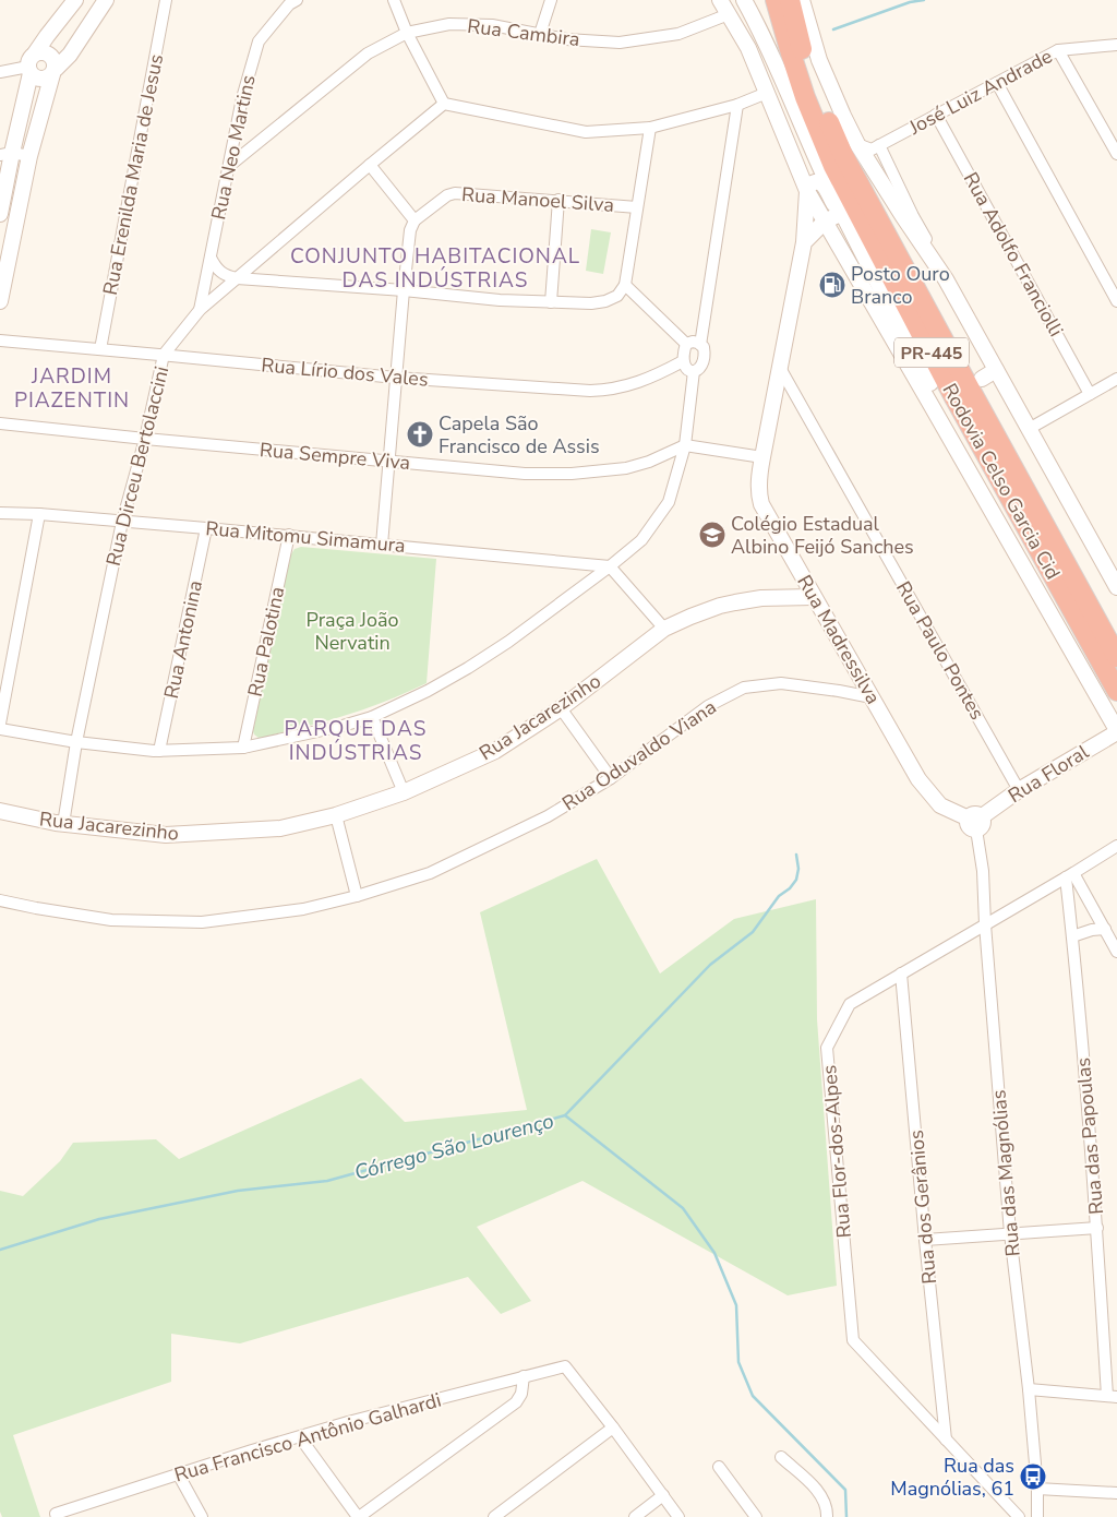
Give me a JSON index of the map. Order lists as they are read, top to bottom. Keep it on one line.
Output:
{"streets":{"highway":["PR-445","Rodovia Celso Garcia Cid"],"street":["Rua Cambira","José Luiz Andrade","Rua Neo Martins","Rua Erenilda Maria de Jesus","Rua Manoel Silva","Rua Adolfo Franciolli","Rua Lírio dos Vales","Rua Sempre Viva","Rua Dirceu Bertolaccini","Rua Mitomu Simamura","Rua Antonina","Rua Madressilva","Rua Palotina","Rua Paulo Pontes","Rua Jacarezinho","Rua Oduvaldo Viana","Rua Floral","Rua das Papoulas","Rua Flor-dos-Alpes","Rua das Magnólias","Rua dos Gerânios","Rua Francisco Antônio Galhardi"]},"crossings":[["Rua Cambira","Rua Neo Martins"],["José Luiz Andrade","Rua Adolfo Franciolli"],["Rua Neo Martins","Rua Dirceu Bertolaccini"],["Rua Erenilda Maria de Jesus","Rua Lírio dos Vales"],["Rua Lírio dos Vales","Rua Dirceu Bertolaccini"],["Rua Sempre Viva","Rua Dirceu Bertolaccini"],["Rua Dirceu Bertolaccini","Rua Mitomu Simamura"],["Rua Dirceu Bertolaccini","Rua Jacarezinho"],["Rua Mitomu Simamura","Rua Antonina"],["Rua Mitomu Simamura","Rua Palotina"],["Rua Madressilva","Rua Paulo Pontes"],["Rua Madressilva","Rua Jacarezinho"],["Rua Madressilva","Rua Oduvaldo Viana"],["Rua Madressilva","Rua Floral"],["Rua Madressilva","Rua das Magnólias"],["Rua Paulo Pontes","Rua Floral"],["Rua Floral","Rua das Magnólias"],["Rua das Papoulas","Rua Flor-dos-Alpes"],["Rua Flor-dos-Alpes","Rua das Magnólias"],["Rua Flor-dos-Alpes","Rua dos Gerânios"]],"districts":["CONJUNTO HABITACIONAL DAS INDÚSTRIAS","JARDIM PIAZENTIN","PARQUE DAS INDÚSTRIAS"],"water":["Córrego São Lourenço"],"parks":["Praça João Nervatin"],"places":{"fuel station":["Posto Ouro Branco"],"church":["Capela São Francisco de Assis"],"school or university":["Colégio Estadual Albino Feijó Sanches"],"bus stop":["Rua das Magnólias, 61"]}}
